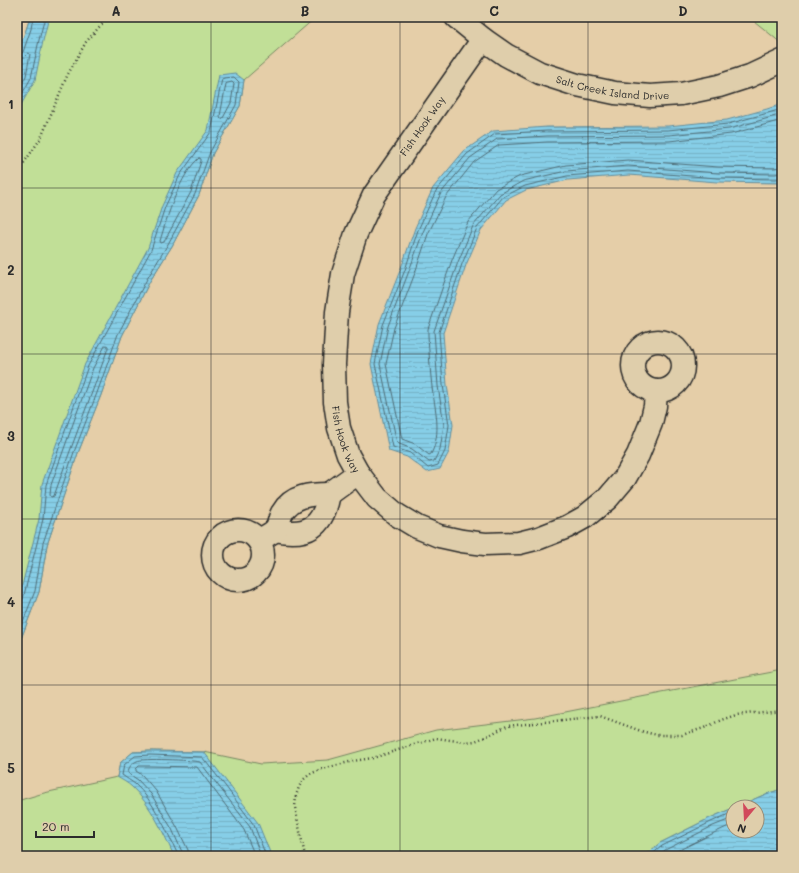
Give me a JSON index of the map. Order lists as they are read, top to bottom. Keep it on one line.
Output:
{"streets":{"street":["Salt Creek Island Drive","Fish Hook Way"]},"crossings":[["Salt Creek Island Drive","Fish Hook Way"]],"scale_bar":"20 m","north":"bottom","grid":{"columns":["A","B","C","D"],"rows":["1","2","3","4","5"]}}
